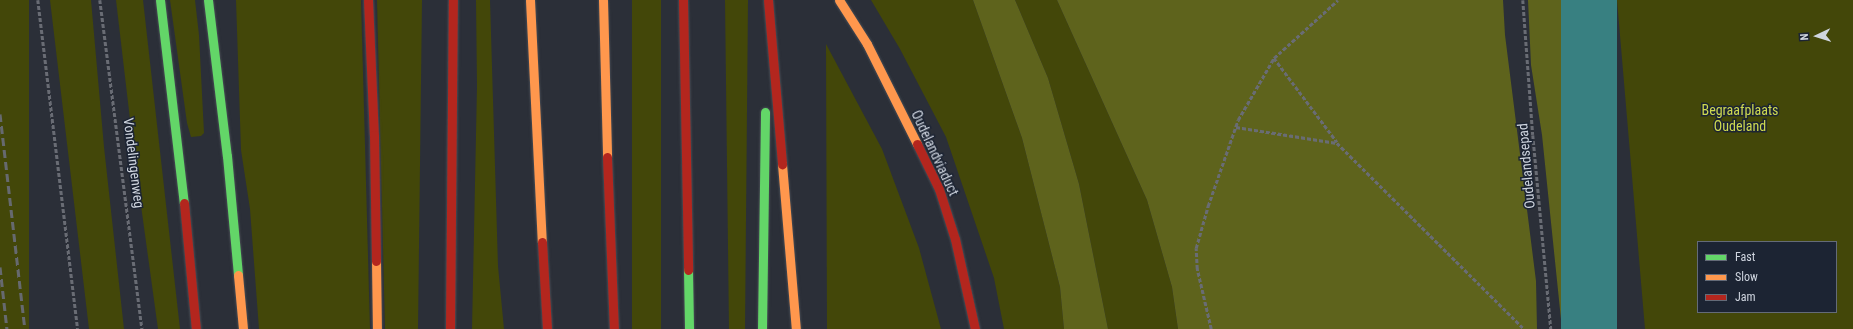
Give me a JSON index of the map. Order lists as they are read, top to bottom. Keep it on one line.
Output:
{"streets":{"main road":["Oudelandviaduct"],"path":["Vondelingenweg","Oudelandsepad"]},"parks":["Begraafplaats Oudeland"],"legend":["Fast","Slow","Jam"],"north":"left"}
